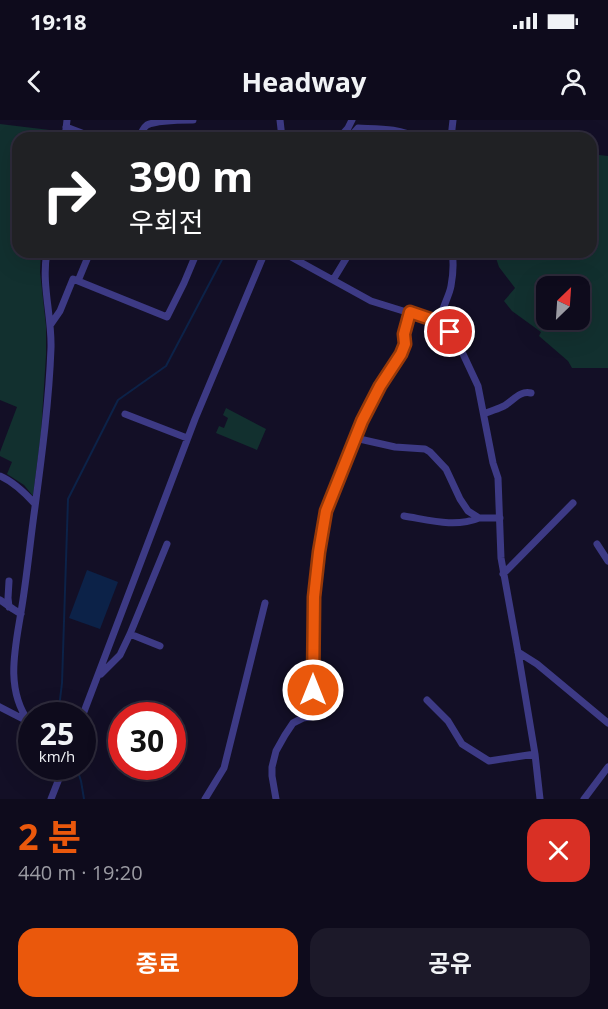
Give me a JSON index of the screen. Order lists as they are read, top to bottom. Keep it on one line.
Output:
{"north":"top right","page":{"status":"19:18","header":"Headway","turn":["390 m","우회전"],"speed":"25 km/h","limit":"30","heading":["2 분","440 m · 19:20"],"buttons":["종료","공유"]}}
